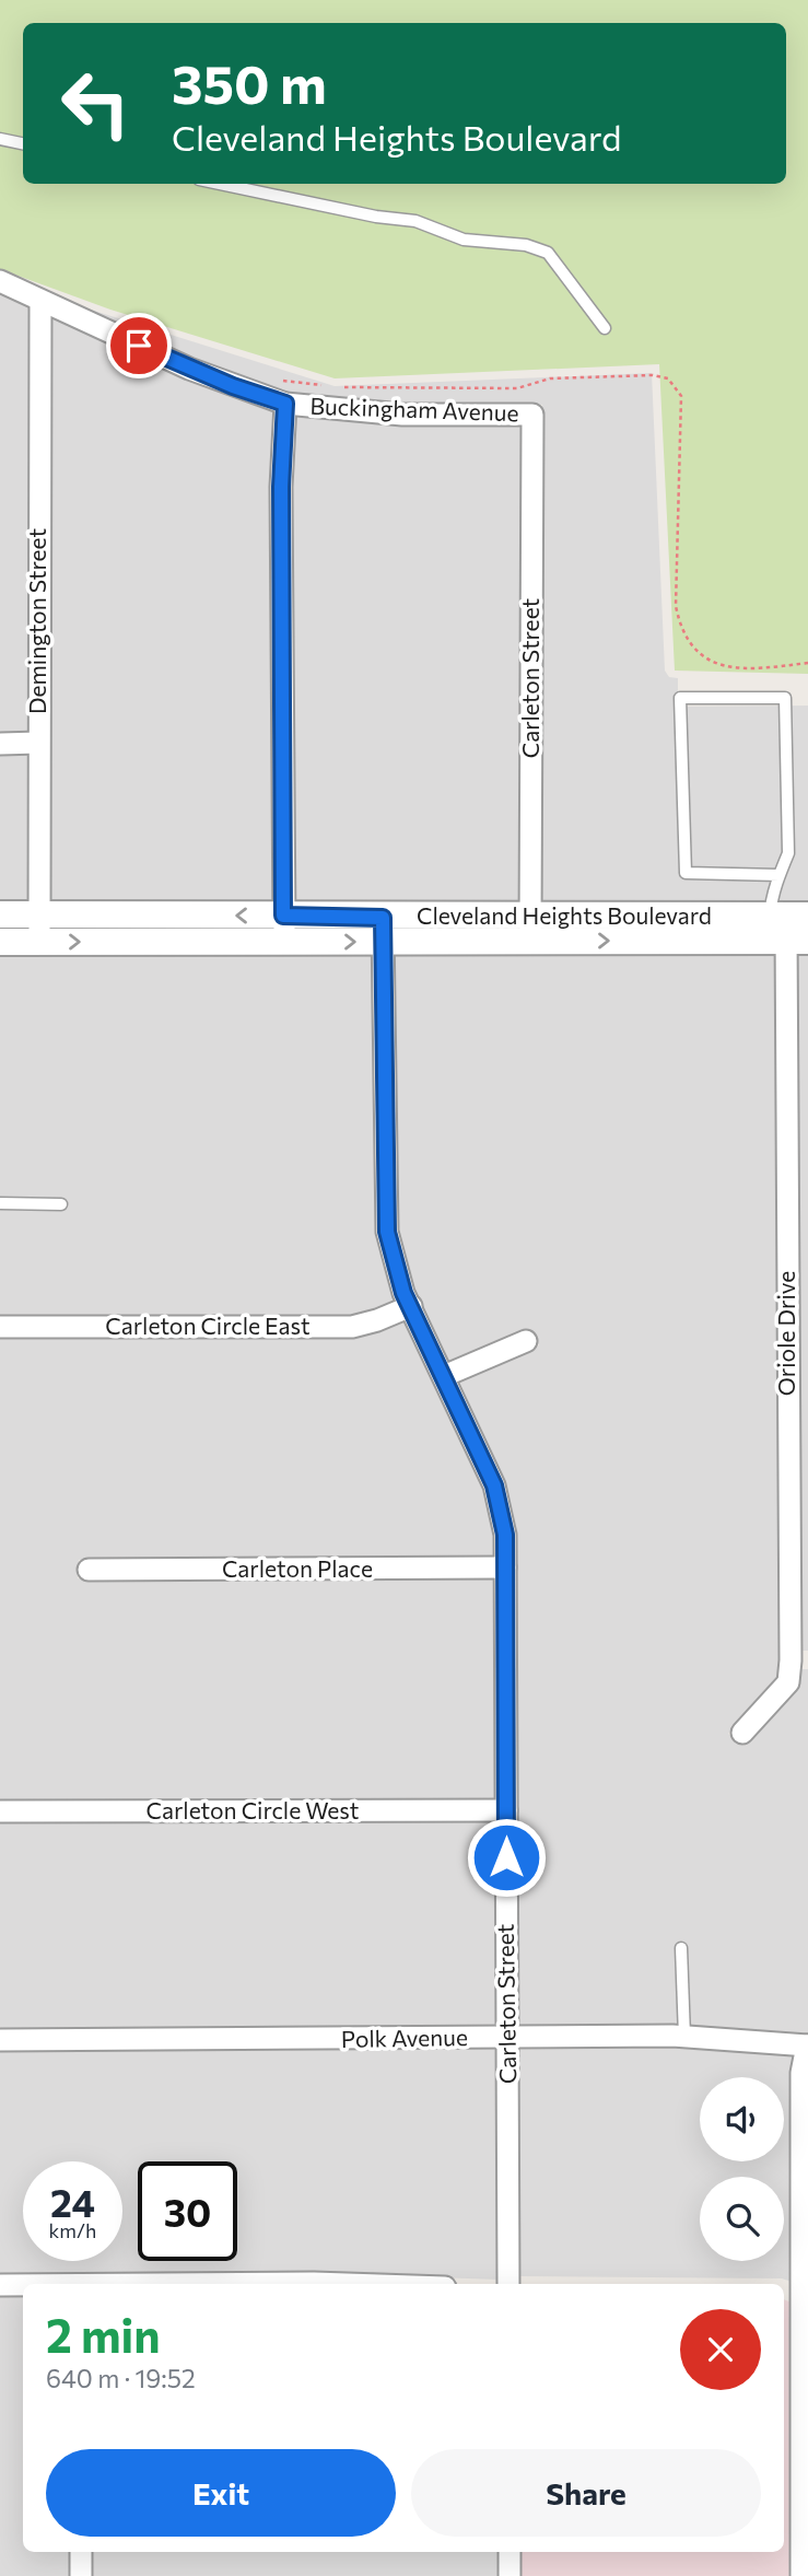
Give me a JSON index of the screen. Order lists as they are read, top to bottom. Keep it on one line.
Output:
{"streets":{"street":["Buckingham Avenue","Demington Street","Carleton Street","Cleveland Heights Boulevard","Carleton Circle East","Oriole Drive","Carleton Place","Carleton Circle West","Polk Avenue"]},"crossings":[["Buckingham Avenue","Demington Street"],["Buckingham Avenue","Carleton Street"],["Demington Street","Cleveland Heights Boulevard"],["Carleton Street","Cleveland Heights Boulevard"],["Carleton Street","Carleton Circle East"],["Carleton Street","Carleton Place"],["Carleton Street","Carleton Circle West"],["Carleton Street","Polk Avenue"],["Cleveland Heights Boulevard","Oriole Drive"]],"page":{"turn":["350 m","Cleveland Heights Boulevard"],"speed":"24 km/h","limit":"30","heading":["2 min","640 m · 19:52"],"buttons":["Exit","Share"]}}
